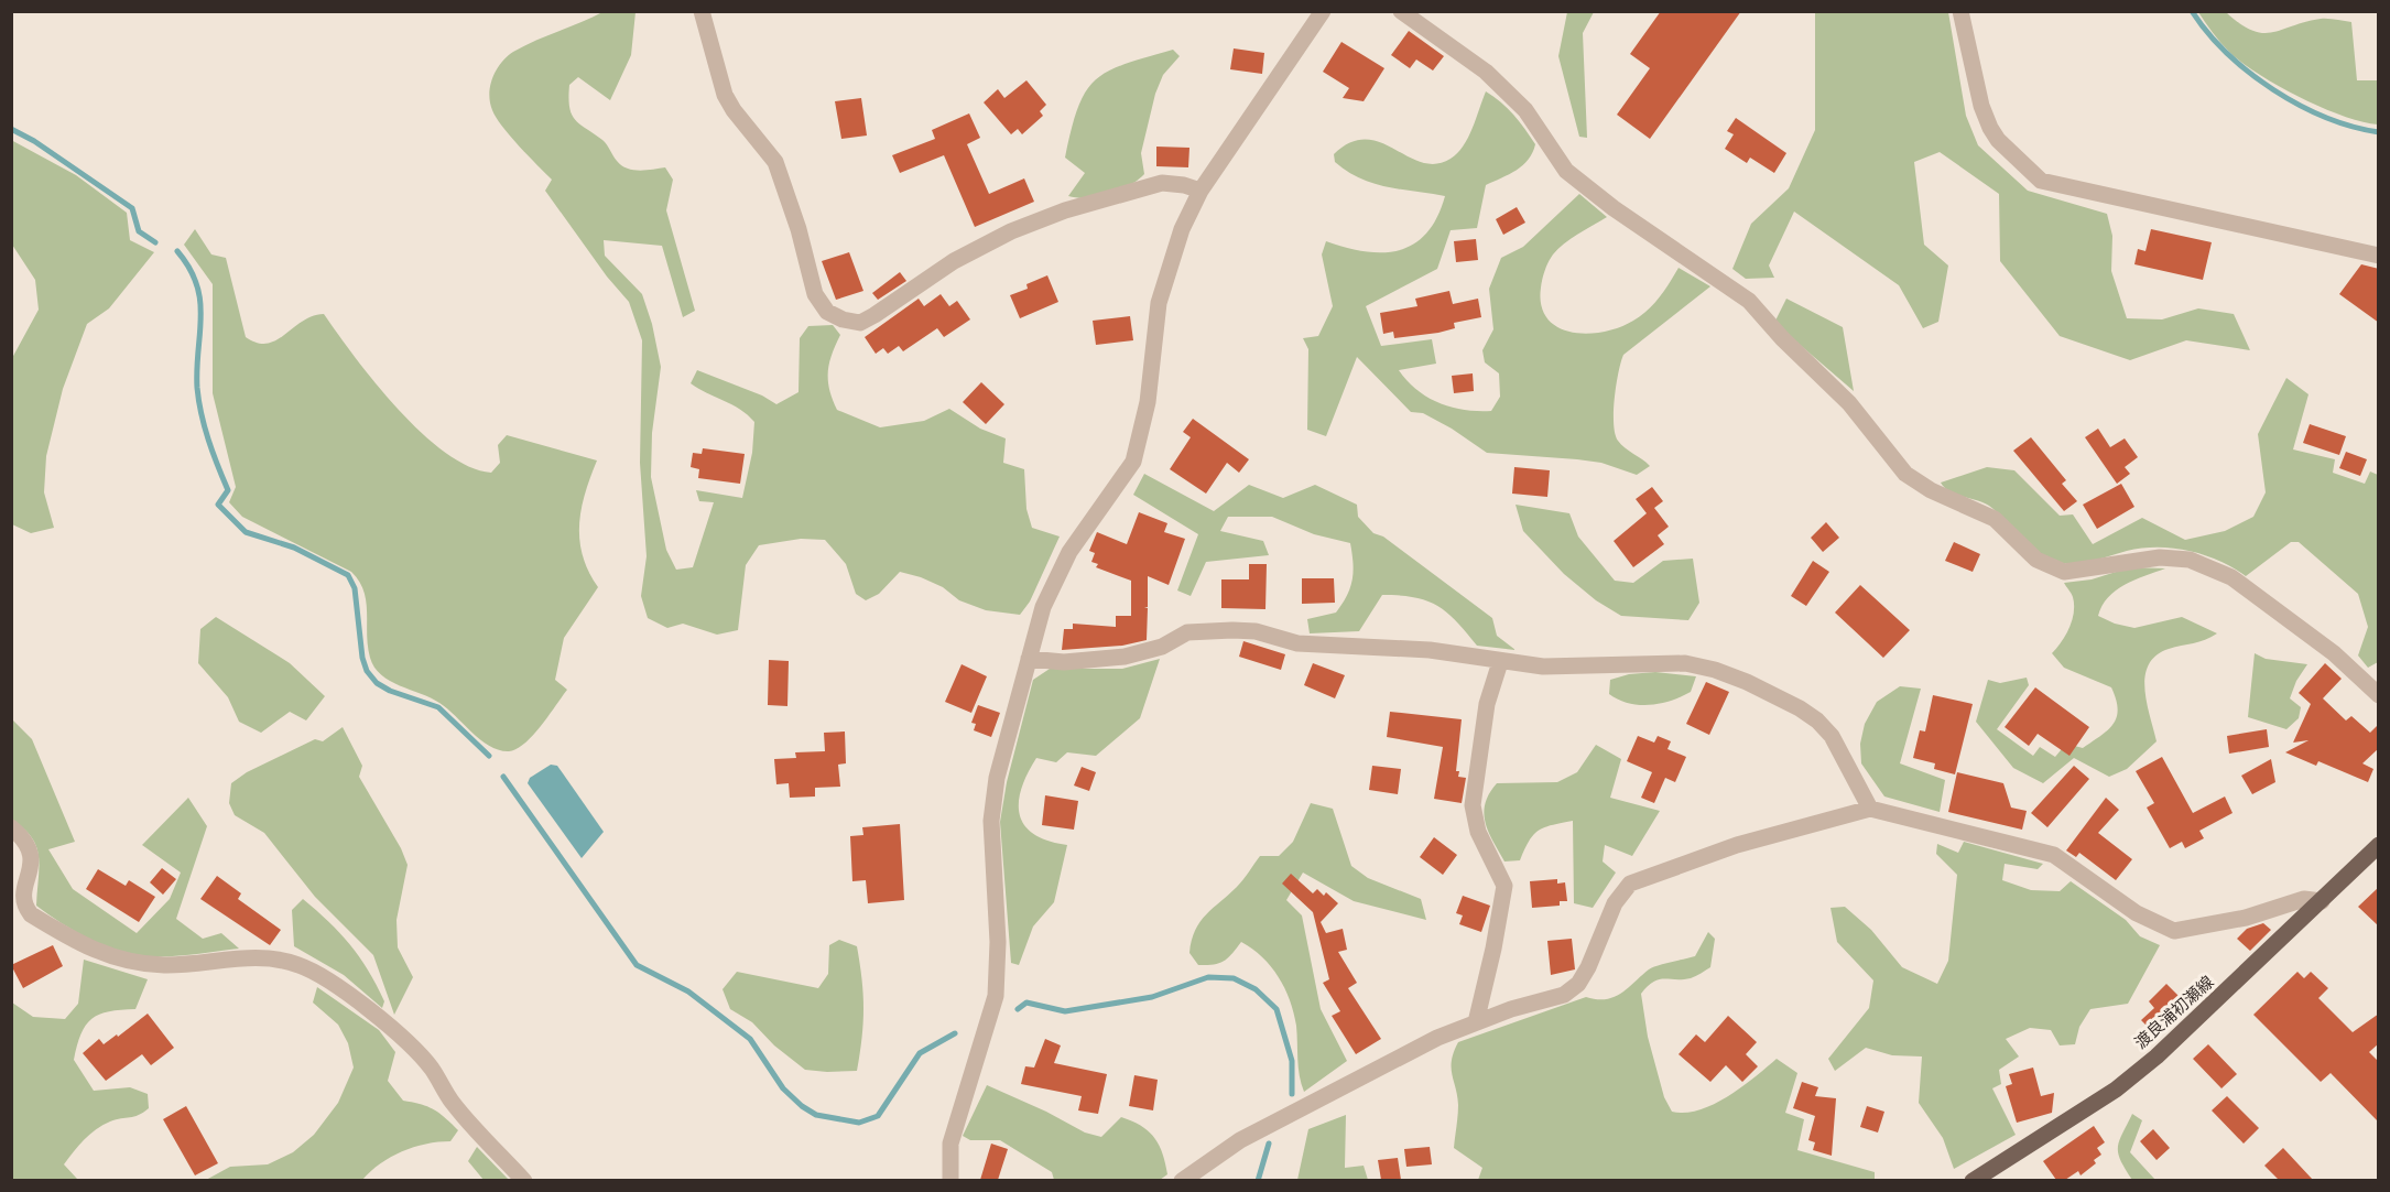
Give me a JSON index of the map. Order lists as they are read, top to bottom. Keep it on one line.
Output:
{"streets":{"main road":["渡良浦初瀬線"]}}
